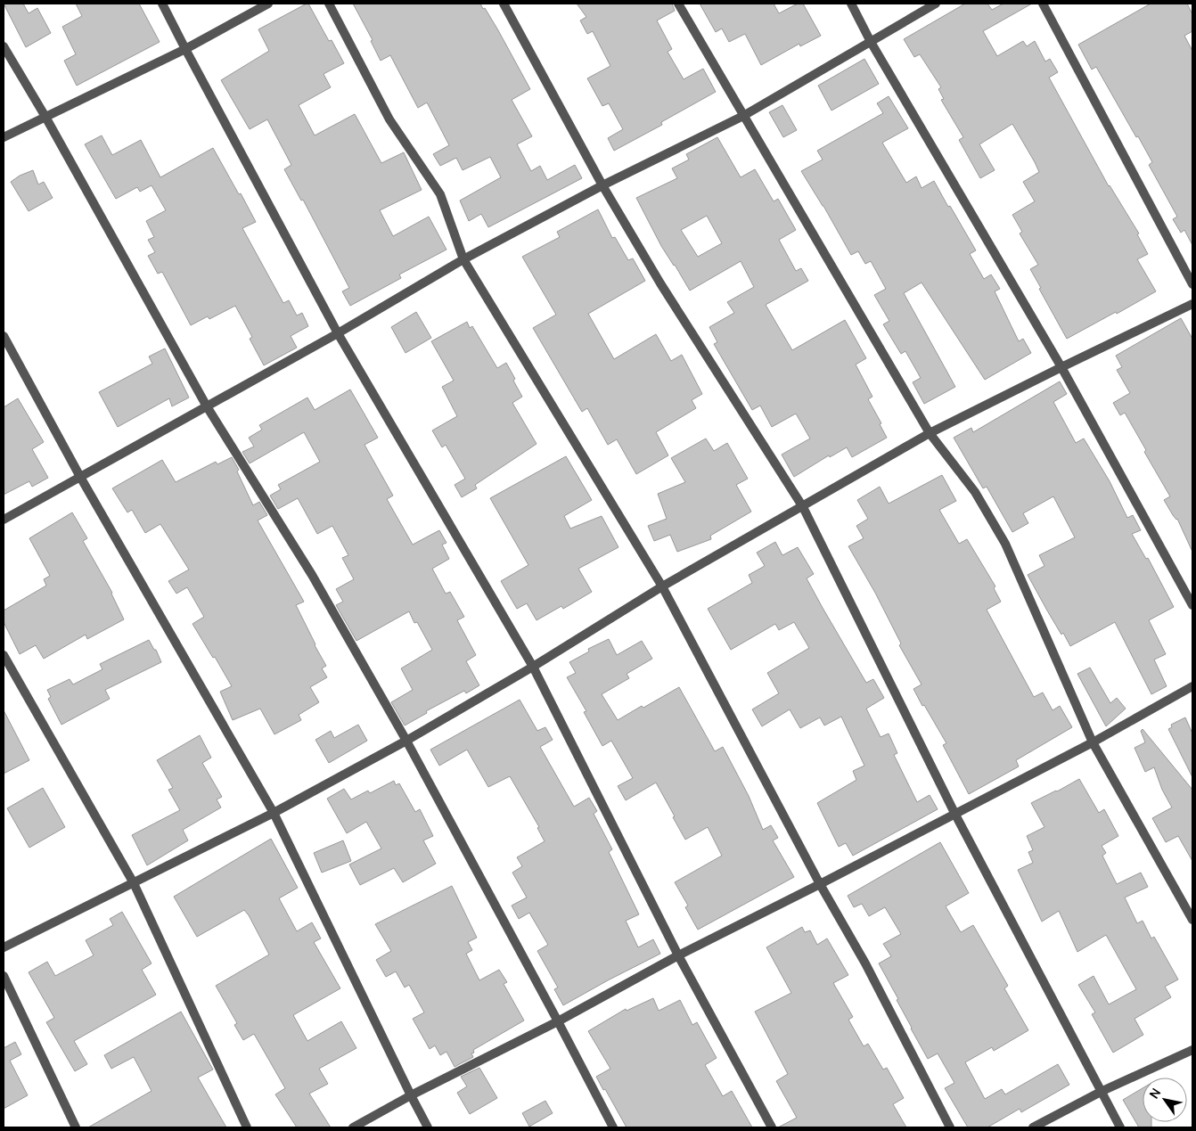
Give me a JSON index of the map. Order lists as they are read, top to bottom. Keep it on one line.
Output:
{"north":"top left"}
